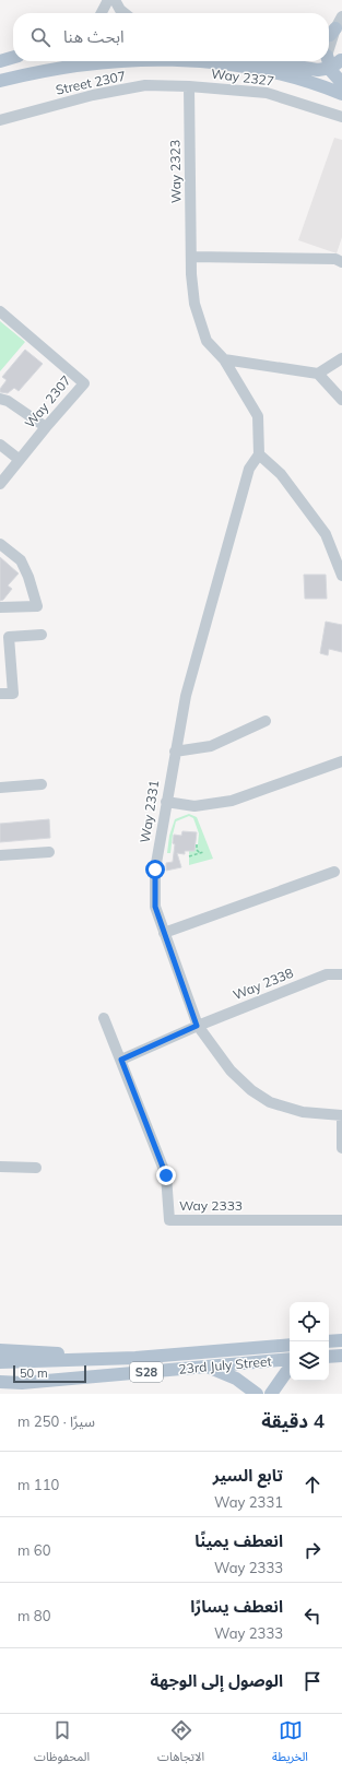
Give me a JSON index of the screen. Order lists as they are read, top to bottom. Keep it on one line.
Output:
{"streets":{"main road":["23rd July Street","S28"],"street":["Way 2327","Street 2307","Way 2323","Way 2307","Way 2331","Way 2338","Way 2333"]},"crossings":[["Way 2327","Street 2307"],["Way 2327","Way 2323"],["Street 2307","Way 2323"],["Way 2323","Way 2331"],["Way 2331","Way 2338"]],"scale_bar":"50 m","page":{"search":"ابحث هنا","scale":"50 m","heading":["4 دقيقة","سيرًا · 250 m"],"list":[["تابع السير","Way 2331","110 m"],["انعطف يمينًا","Way 2333","60 m"],["انعطف يسارًا","Way 2333","80 m"],"الوصول إلى الوجهة"],"nav":["الخريطة","الاتجاهات","المحفوظات"]}}
